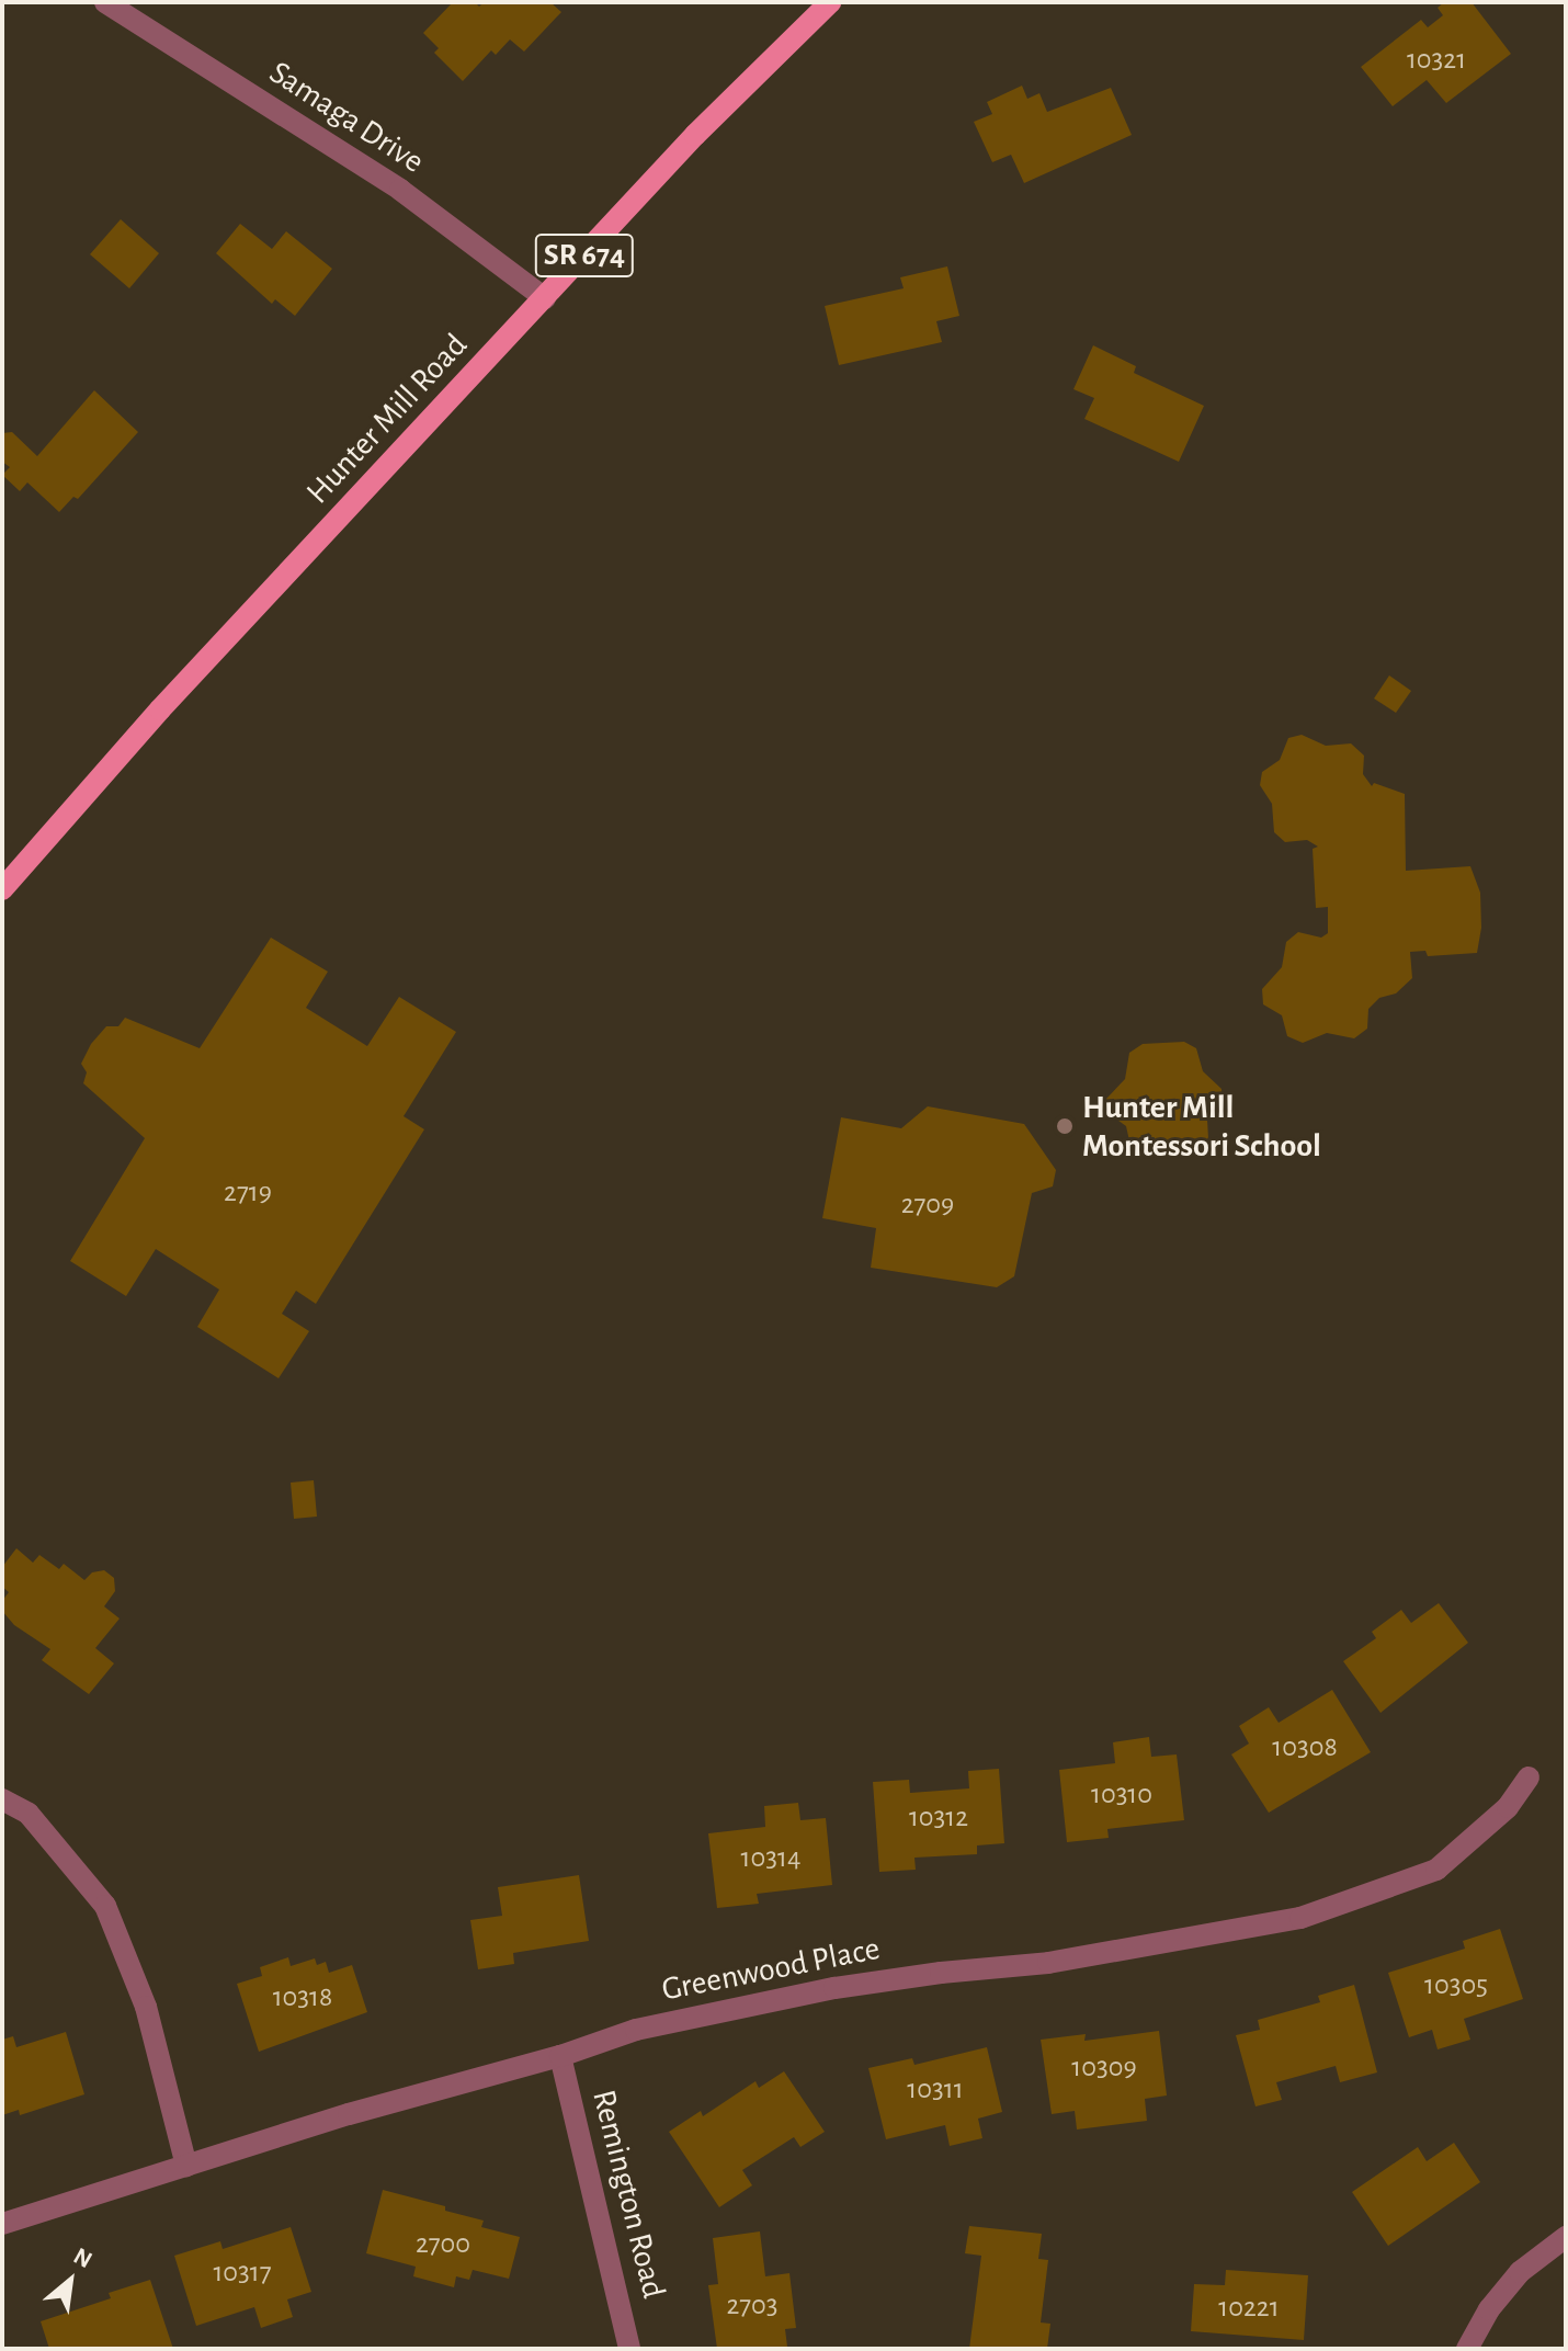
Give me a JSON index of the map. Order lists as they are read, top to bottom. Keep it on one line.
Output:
{"streets":{"main road":["SR 674","Hunter Mill Road"],"street":["Samaga Drive","Greenwood Place","Remington Road"]},"crossings":[["Samaga Drive","Hunter Mill Road"],["Greenwood Place","Remington Road"]],"places":["Hunter Mill Montessori School"],"house_numbers":["10321","2719","2709","10308","10310","10312","10314","10305","10318","10309","10311","2700","10317","2703","10221"],"north":"top right"}
